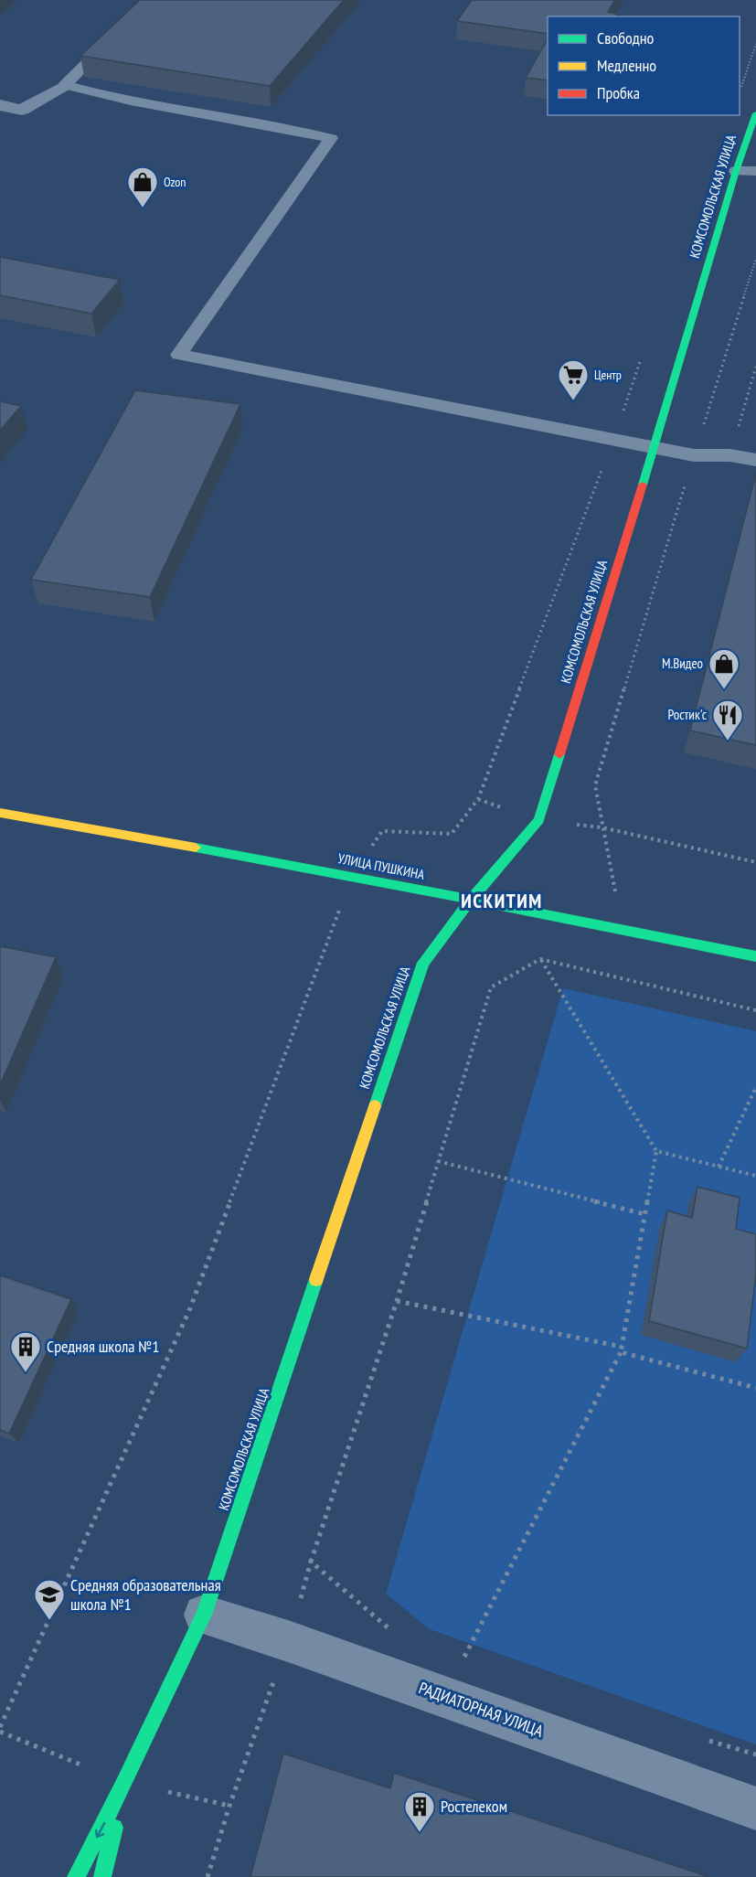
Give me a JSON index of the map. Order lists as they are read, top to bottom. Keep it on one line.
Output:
{"streets":{"main road":["КОМСОМОЛЬСКАЯ УЛИЦА","УЛИЦА ПУШКИНА"],"street":["РАДИАТОРНАЯ УЛИЦА"]},"crossings":[["КОМСОМОЛЬСКАЯ УЛИЦА","УЛИЦА ПУШКИНА"],["КОМСОМОЛЬСКАЯ УЛИЦА","РАДИАТОРНАЯ УЛИЦА"]],"districts":["ИСКИТИМ"],"places":{"shop":["Ozon","М.Видео"],"supermarket":["Центр"],"restaurant":["Ростик'с"],"building":["Средняя школа №1","Ростелеком"],"school or university":["Средняя образовательная школа №1"]},"legend":["Свободно","Медленно","Пробка"]}
